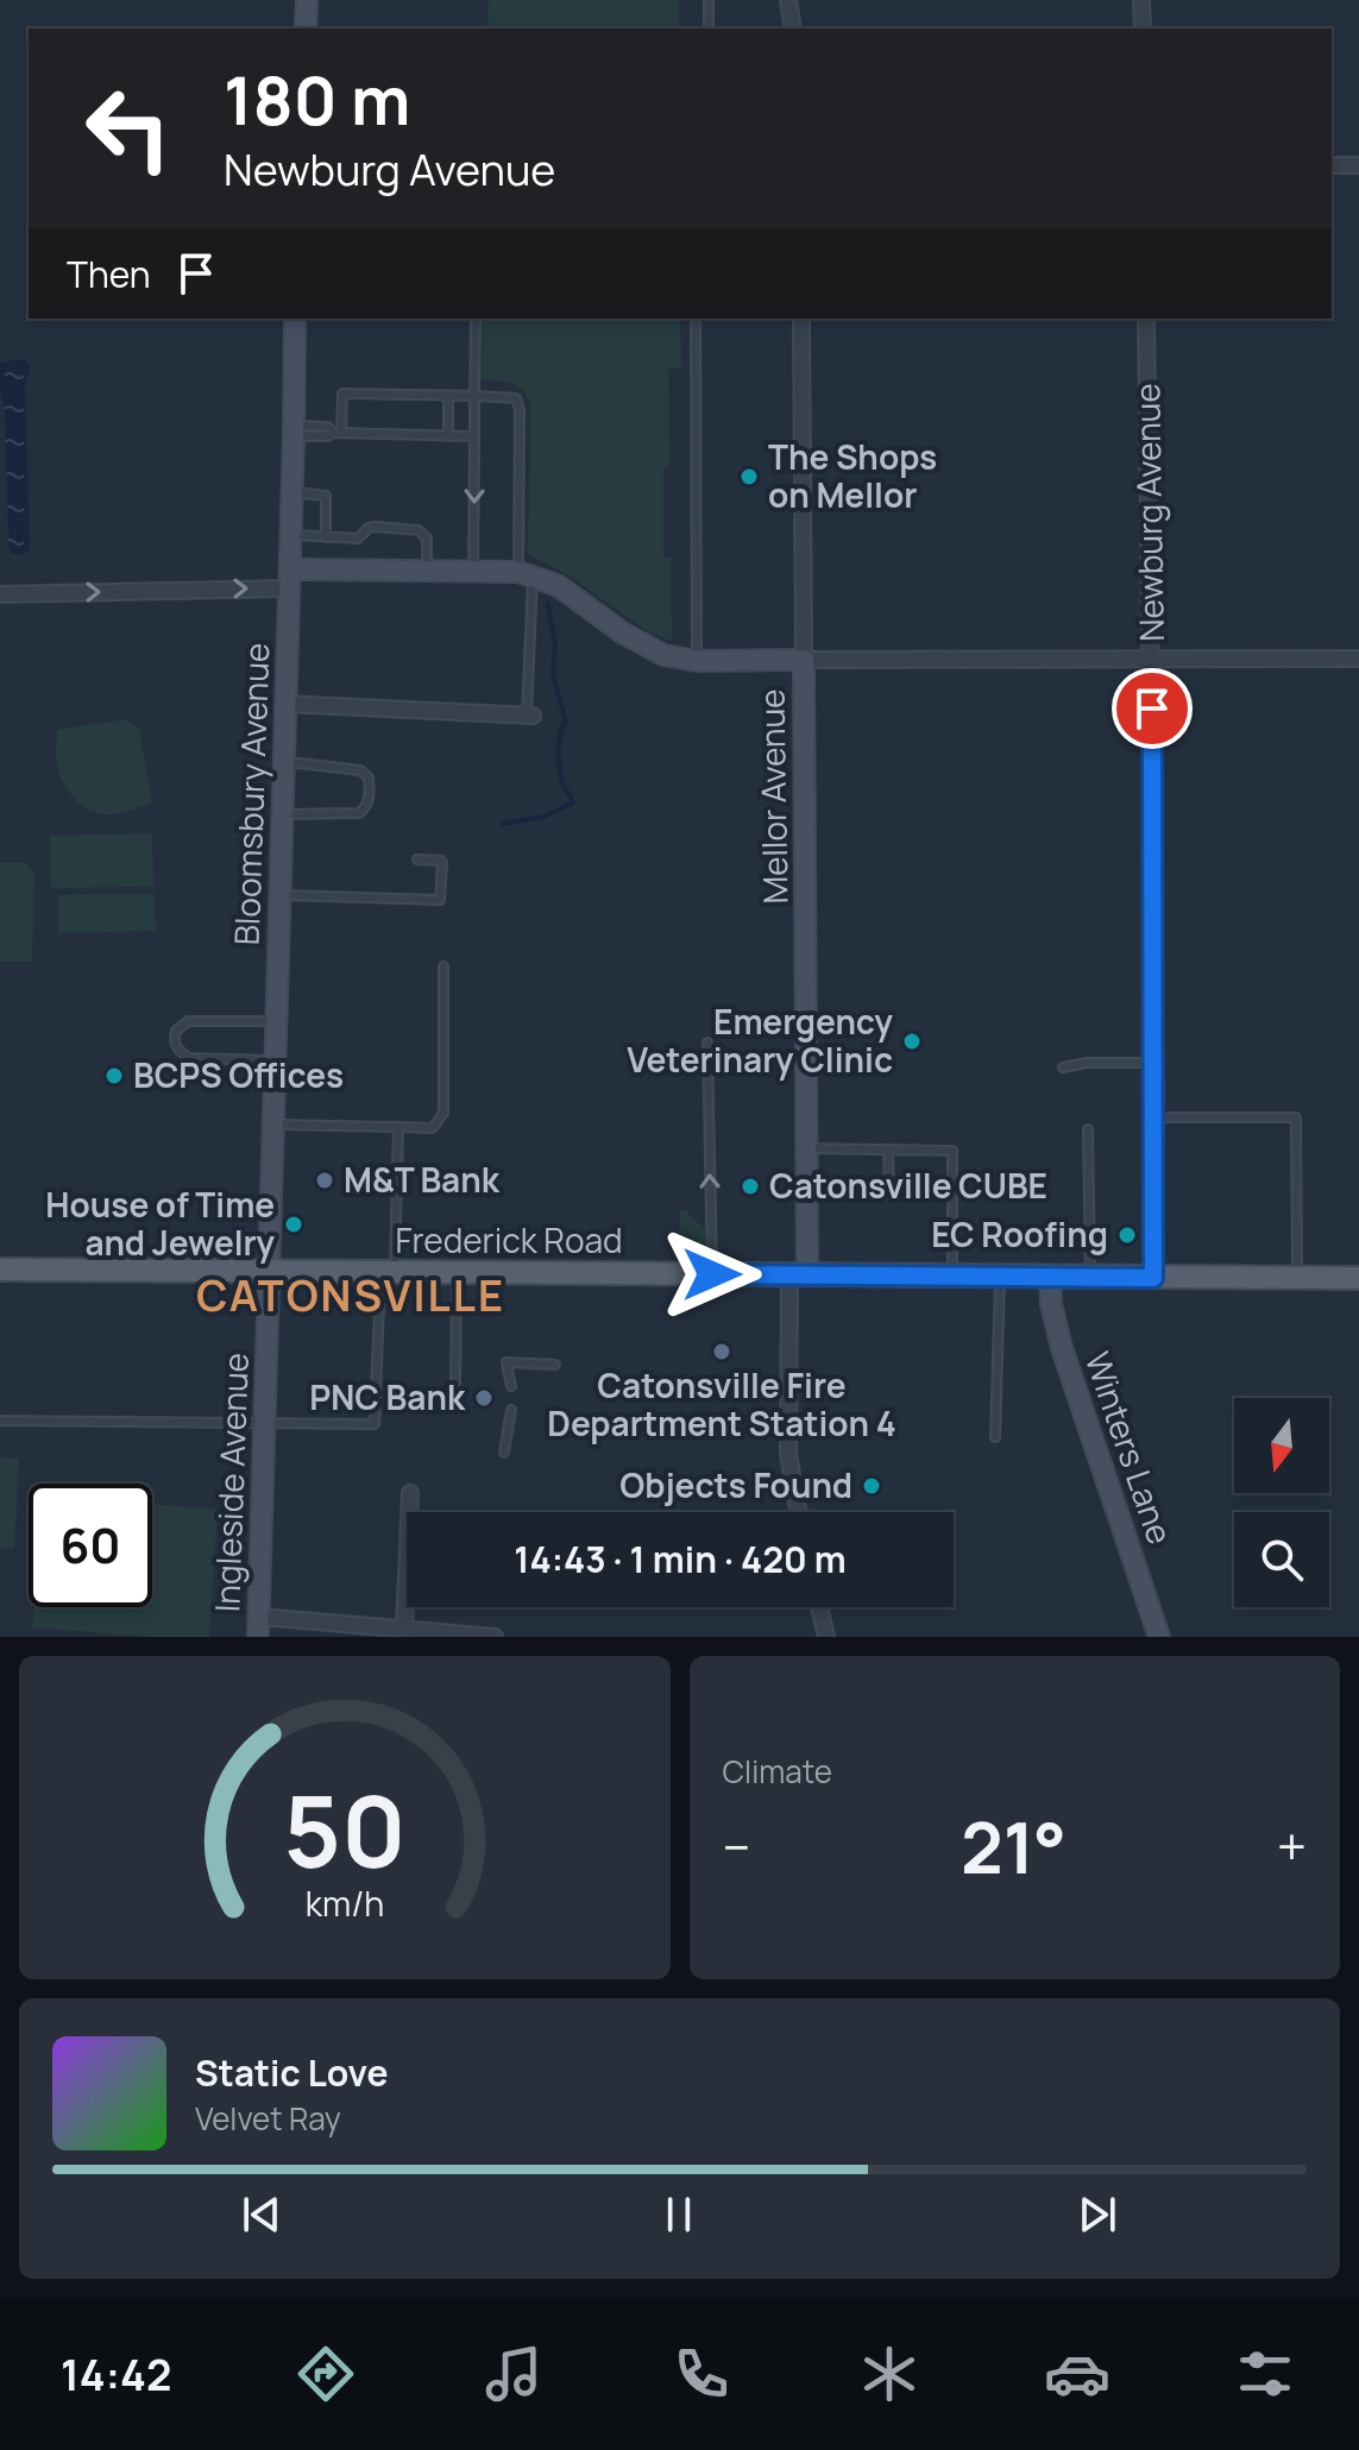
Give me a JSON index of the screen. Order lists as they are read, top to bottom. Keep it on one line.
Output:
{"streets":{"main road":["Frederick Road"],"street":["Newburg Avenue","Bloomsbury Avenue","Mellor Avenue","Winters Lane","Ingleside Avenue"]},"crossings":[["Newburg Avenue","Frederick Road"],["Bloomsbury Avenue","Frederick Road"],["Bloomsbury Avenue","Ingleside Avenue"],["Mellor Avenue","Frederick Road"],["Frederick Road","Winters Lane"],["Frederick Road","Ingleside Avenue"]],"districts":["CATONSVILLE"],"places":["The Shops on Mellor","Emergency Veterinary Clinic","BCPS Offices","M&T Bank","Catonsville CUBE","House of Time and Jewelry","EC Roofing","Catonsville Fire Department Station 4","PNC Bank","Objects Found"],"north":"bottom","page":{"turn":["180 m","Newburg Avenue"],"then":"Then","limit":"60","trip":"14:43 · 1 min · 420 m","tile":"Climate","heat":["−","21°","+"],"song":["Static Love","Velvet Ray"],"tabs":"14:42","gauge":["50","km/h"]}}
